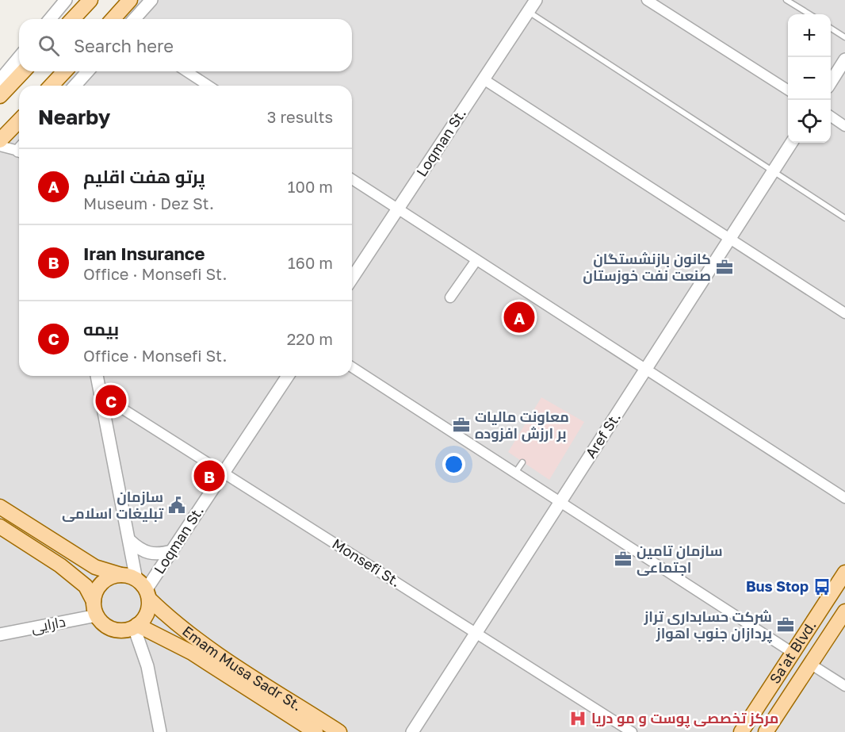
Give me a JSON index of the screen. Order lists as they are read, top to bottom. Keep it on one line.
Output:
{"streets":{"main road":["Sa'at Blvd.","Emam Musa Sadr St."],"street":["Loqman St.","Aref St.","Monsefi St.","دارایی"]},"crossings":[["Loqman St.","Monsefi St."],["Loqman St.","دارایی"],["Loqman St.","Emam Musa Sadr St."],["Aref St.","Monsefi St."],["دارایی","Emam Musa Sadr St."]],"places":{"office":["کانون بازنشستگان صنعت نفت خوزستان","معاونت مالیات بر ارزش افزوده","سازمان تامین اجتماعی","شرکت حسابداری تراز پردازان جنوب اهواز"],"public building":["سازمان تبلیغات اسلامی"],"bus stop":["Bus Stop"],"hospital":["مرکز تخصصی پوست و مو دریا"]},"page":{"map_buttons":["+","−"],"search":"Search here","heading":["Nearby","3 results"],"list":[{"mark":"A","name":"پرتو هفت اقلیم","note":"Museum · Dez St.","value":"100 m"},{"mark":"B","name":"Iran Insurance","note":"Office · Monsefi St.","value":"160 m"},{"mark":"C","name":"بیمه","note":"Office · Monsefi St.","value":"220 m"}],"pins":["A","C","B"]}}
